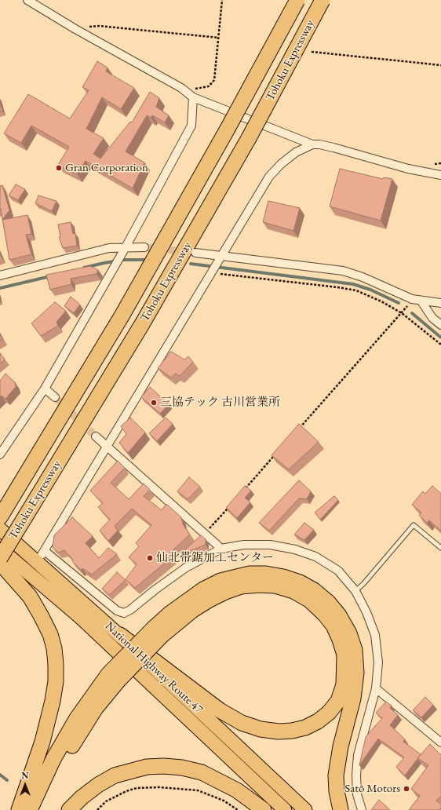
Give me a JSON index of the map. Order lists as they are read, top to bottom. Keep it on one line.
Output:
{"streets":{"highway":["Tohoku Expressway","National Highway Route 47"]},"places":["Gran Corporation","三協テック 古川営業所","仙北帯鋸加工センター","Satō Motors"],"north":"top"}
